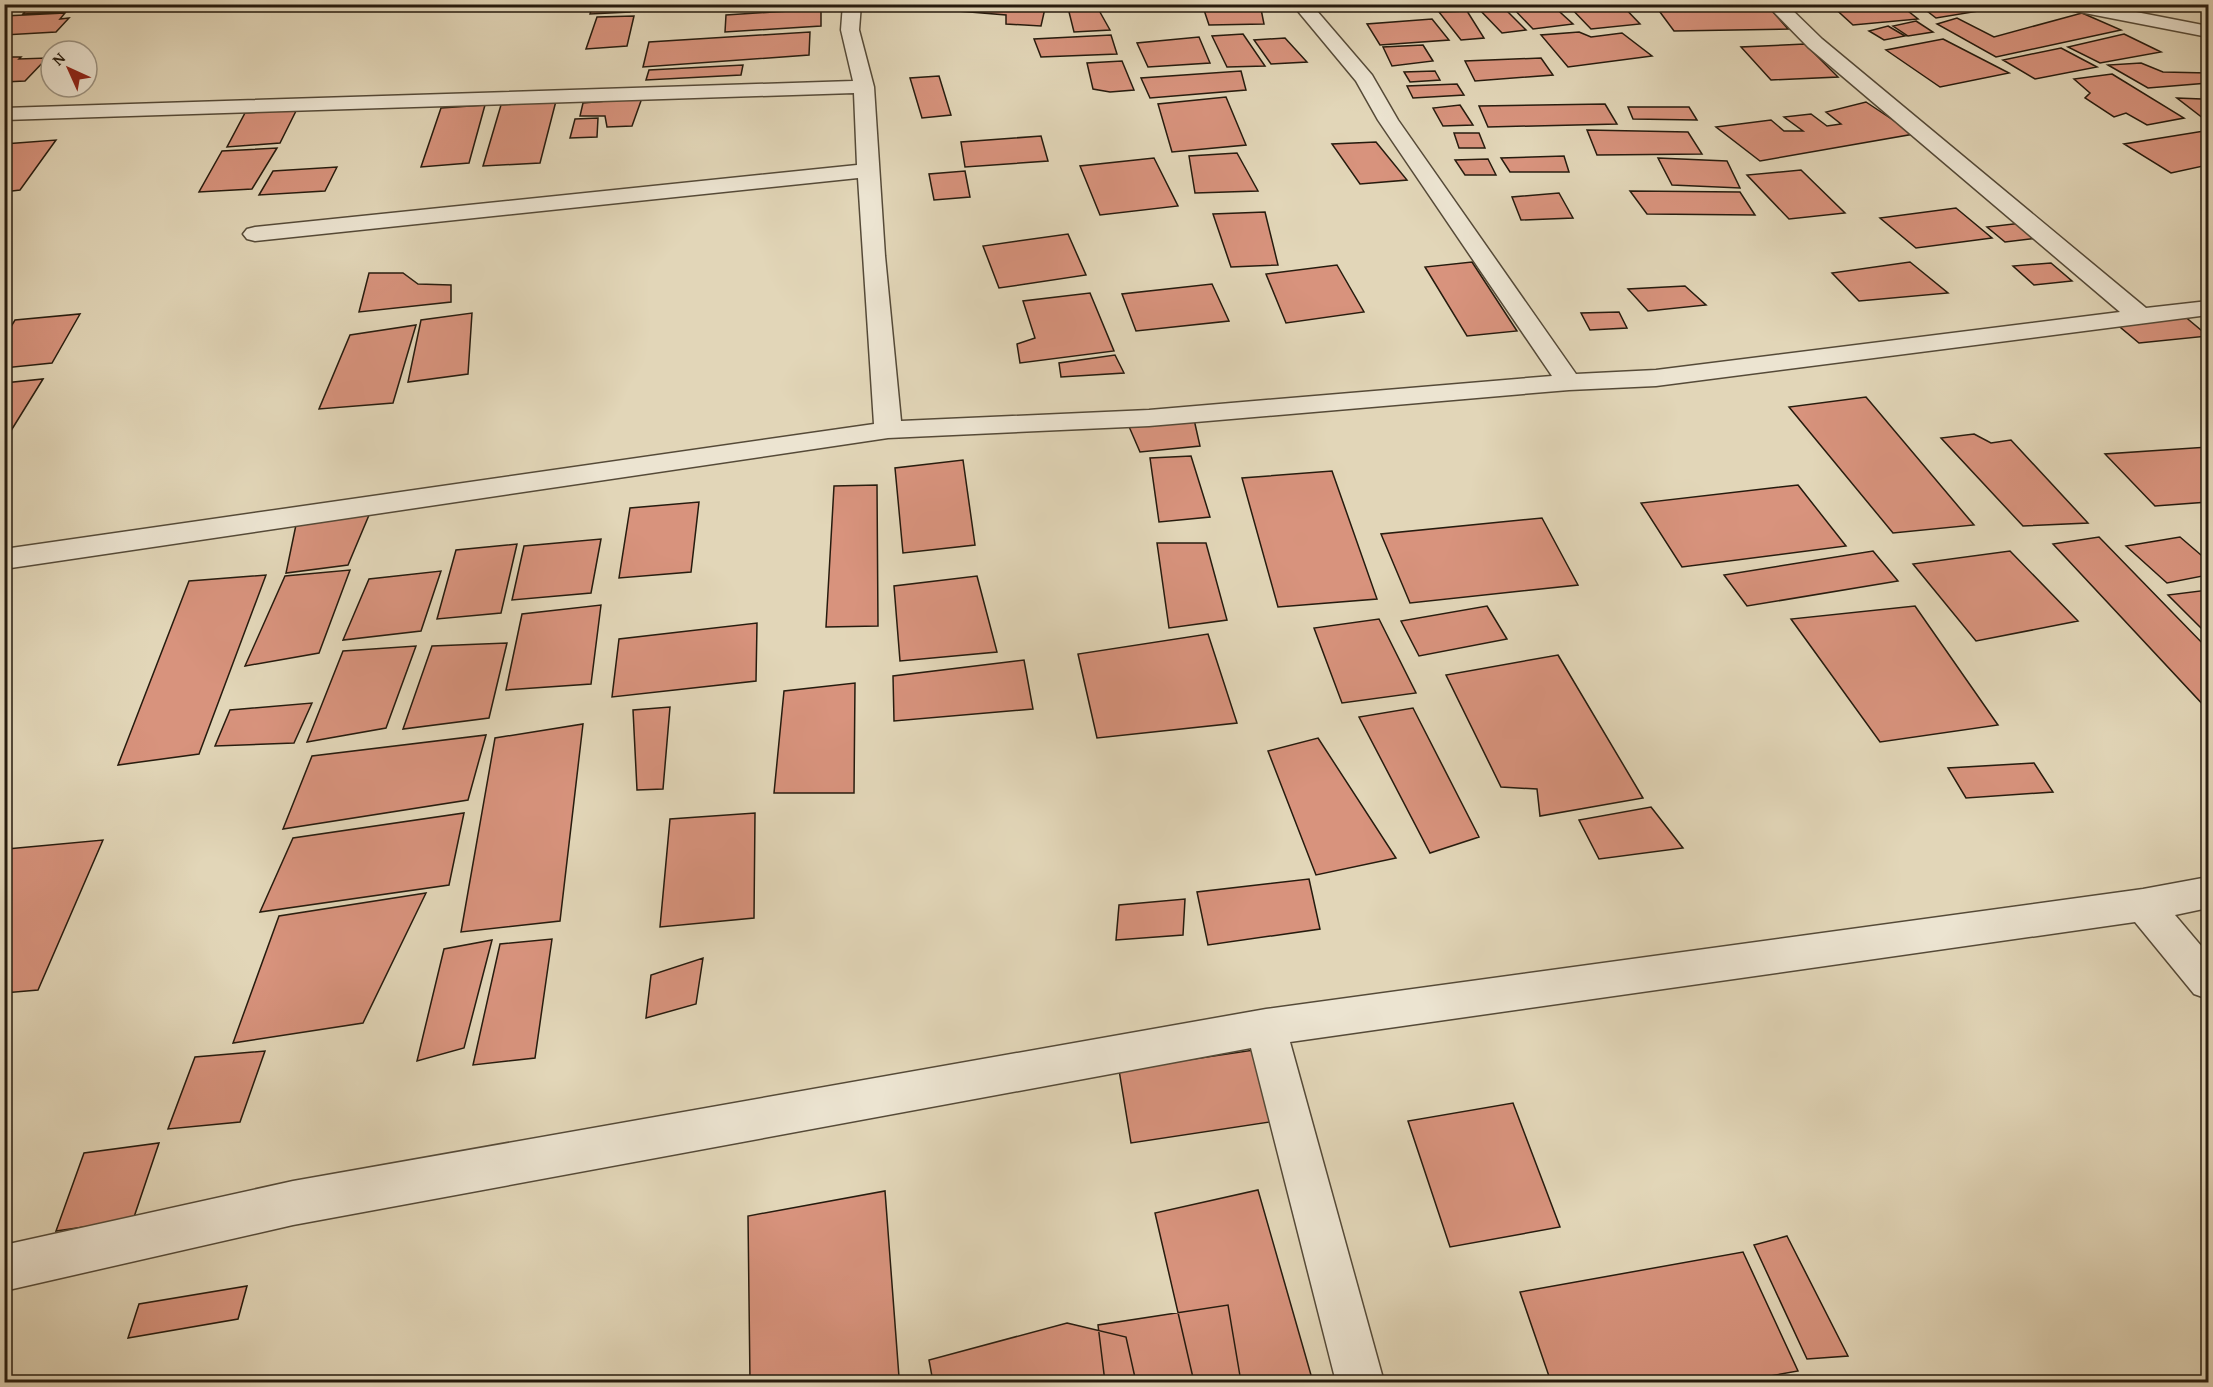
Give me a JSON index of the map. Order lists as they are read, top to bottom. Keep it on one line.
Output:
{"north":"top left"}
